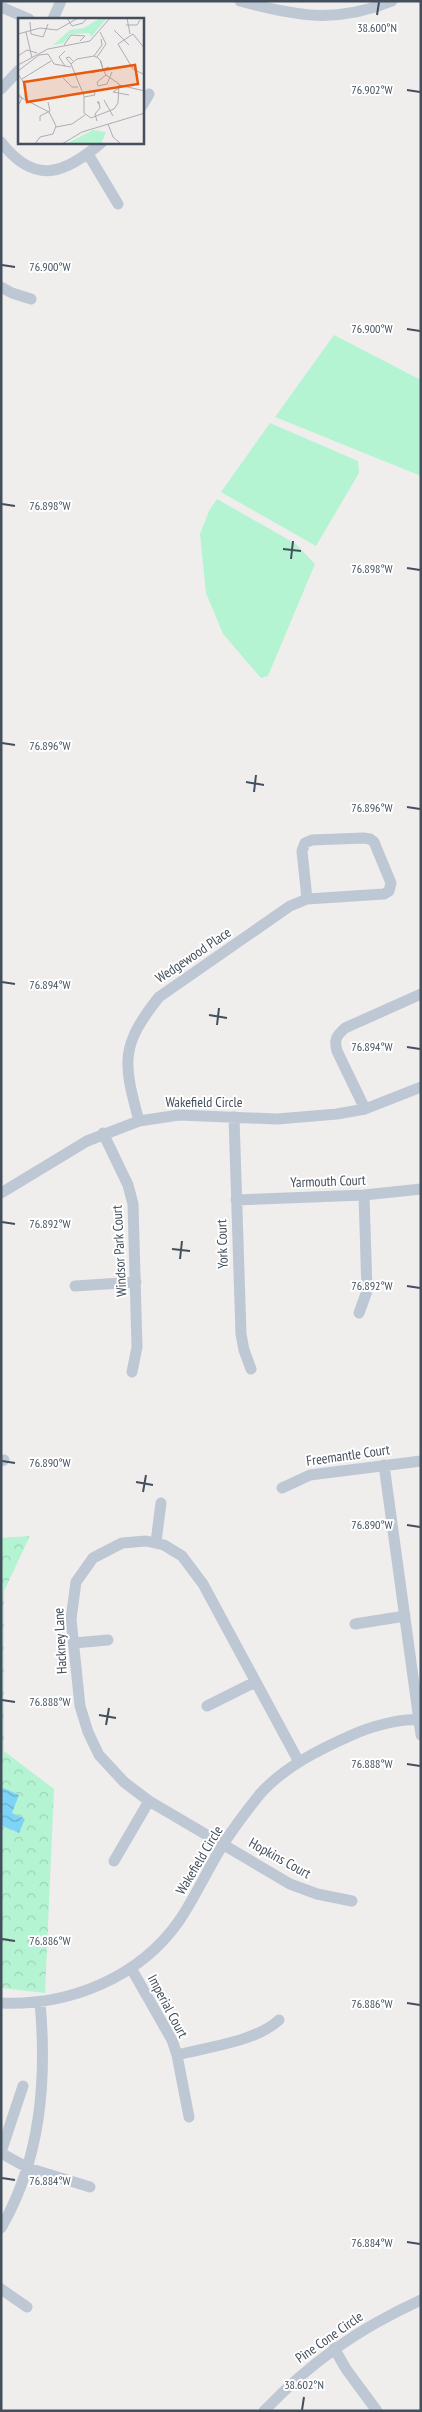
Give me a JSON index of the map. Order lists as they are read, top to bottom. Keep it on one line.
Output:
{"streets":{"street":["Wedgewood Place","Wakefield Circle","Yarmouth Court","York Court","Windsor Park Court","Freemantle Court","Hackney Lane","Hopkins Court","Imperial Court","Pine Cone Circle"]},"crossings":[["Wedgewood Place","Wakefield Circle"],["Wakefield Circle","York Court"],["Wakefield Circle","Windsor Park Court"],["Wakefield Circle","Hackney Lane"],["Wakefield Circle","Hopkins Court"],["Wakefield Circle","Imperial Court"],["Yarmouth Court","York Court"],["Hackney Lane","Hopkins Court"]],"coordinates":["38.600°N","76.902°W","76.900°W","76.898°W","76.896°W","76.894°W","76.892°W","76.890°W","76.888°W","76.886°W","76.884°W","38.602°N"]}
